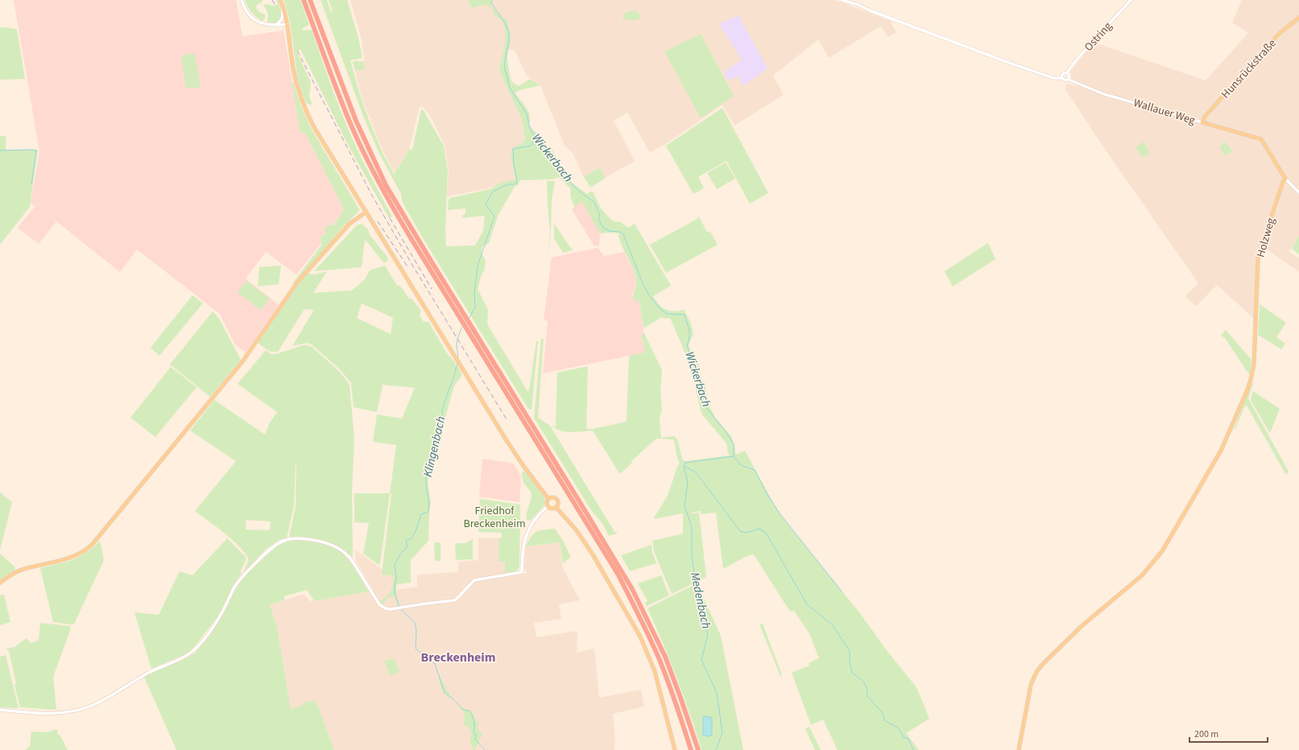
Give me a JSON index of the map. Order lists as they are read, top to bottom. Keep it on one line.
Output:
{"streets":{"main road":["Hunsrückstraße","Wallauer Weg","Holzweg"],"street":["Ostring"]},"crossings":[["Ostring","Wallauer Weg"],["Hunsrückstraße","Wallauer Weg"],["Wallauer Weg","Holzweg"]],"districts":["Breckenheim"],"water":["Wickerbach","Klingenbach","Medenbach"],"parks":["Friedhof Breckenheim"],"scale_bar":"200 m"}
